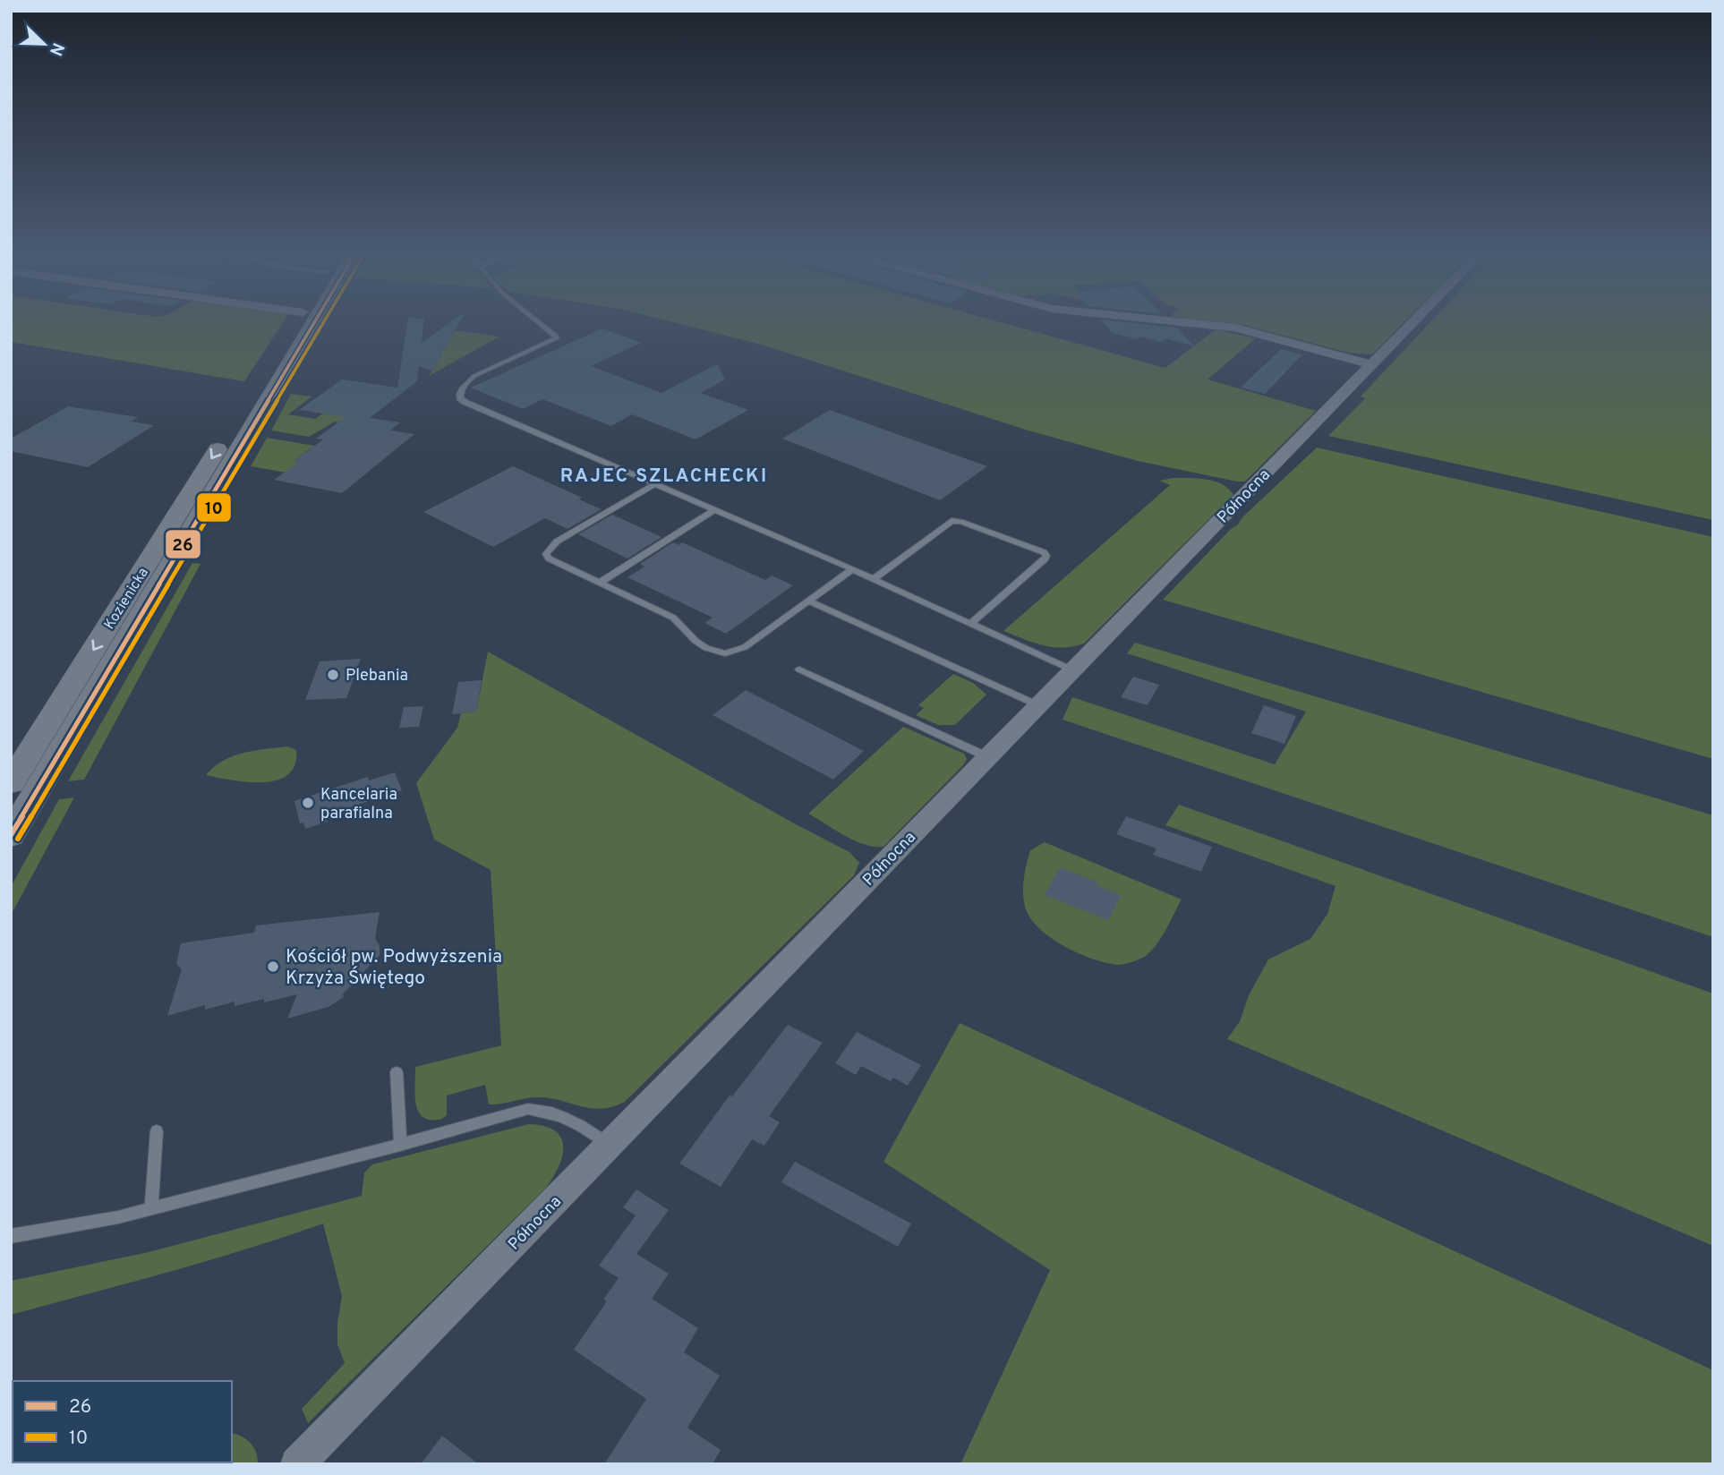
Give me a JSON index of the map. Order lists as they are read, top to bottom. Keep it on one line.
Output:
{"streets":{"main road":["Kozienicka"],"street":["Północna"]},"districts":["RAJEC SZLACHECKI"],"places":["Plebania","Kancelaria parafialna","Kościół pw. Podwyższenia Krzyża Świętego"],"lines":["transit line 26","transit line 10"],"legend":["26","10"],"north":"bottom right"}
